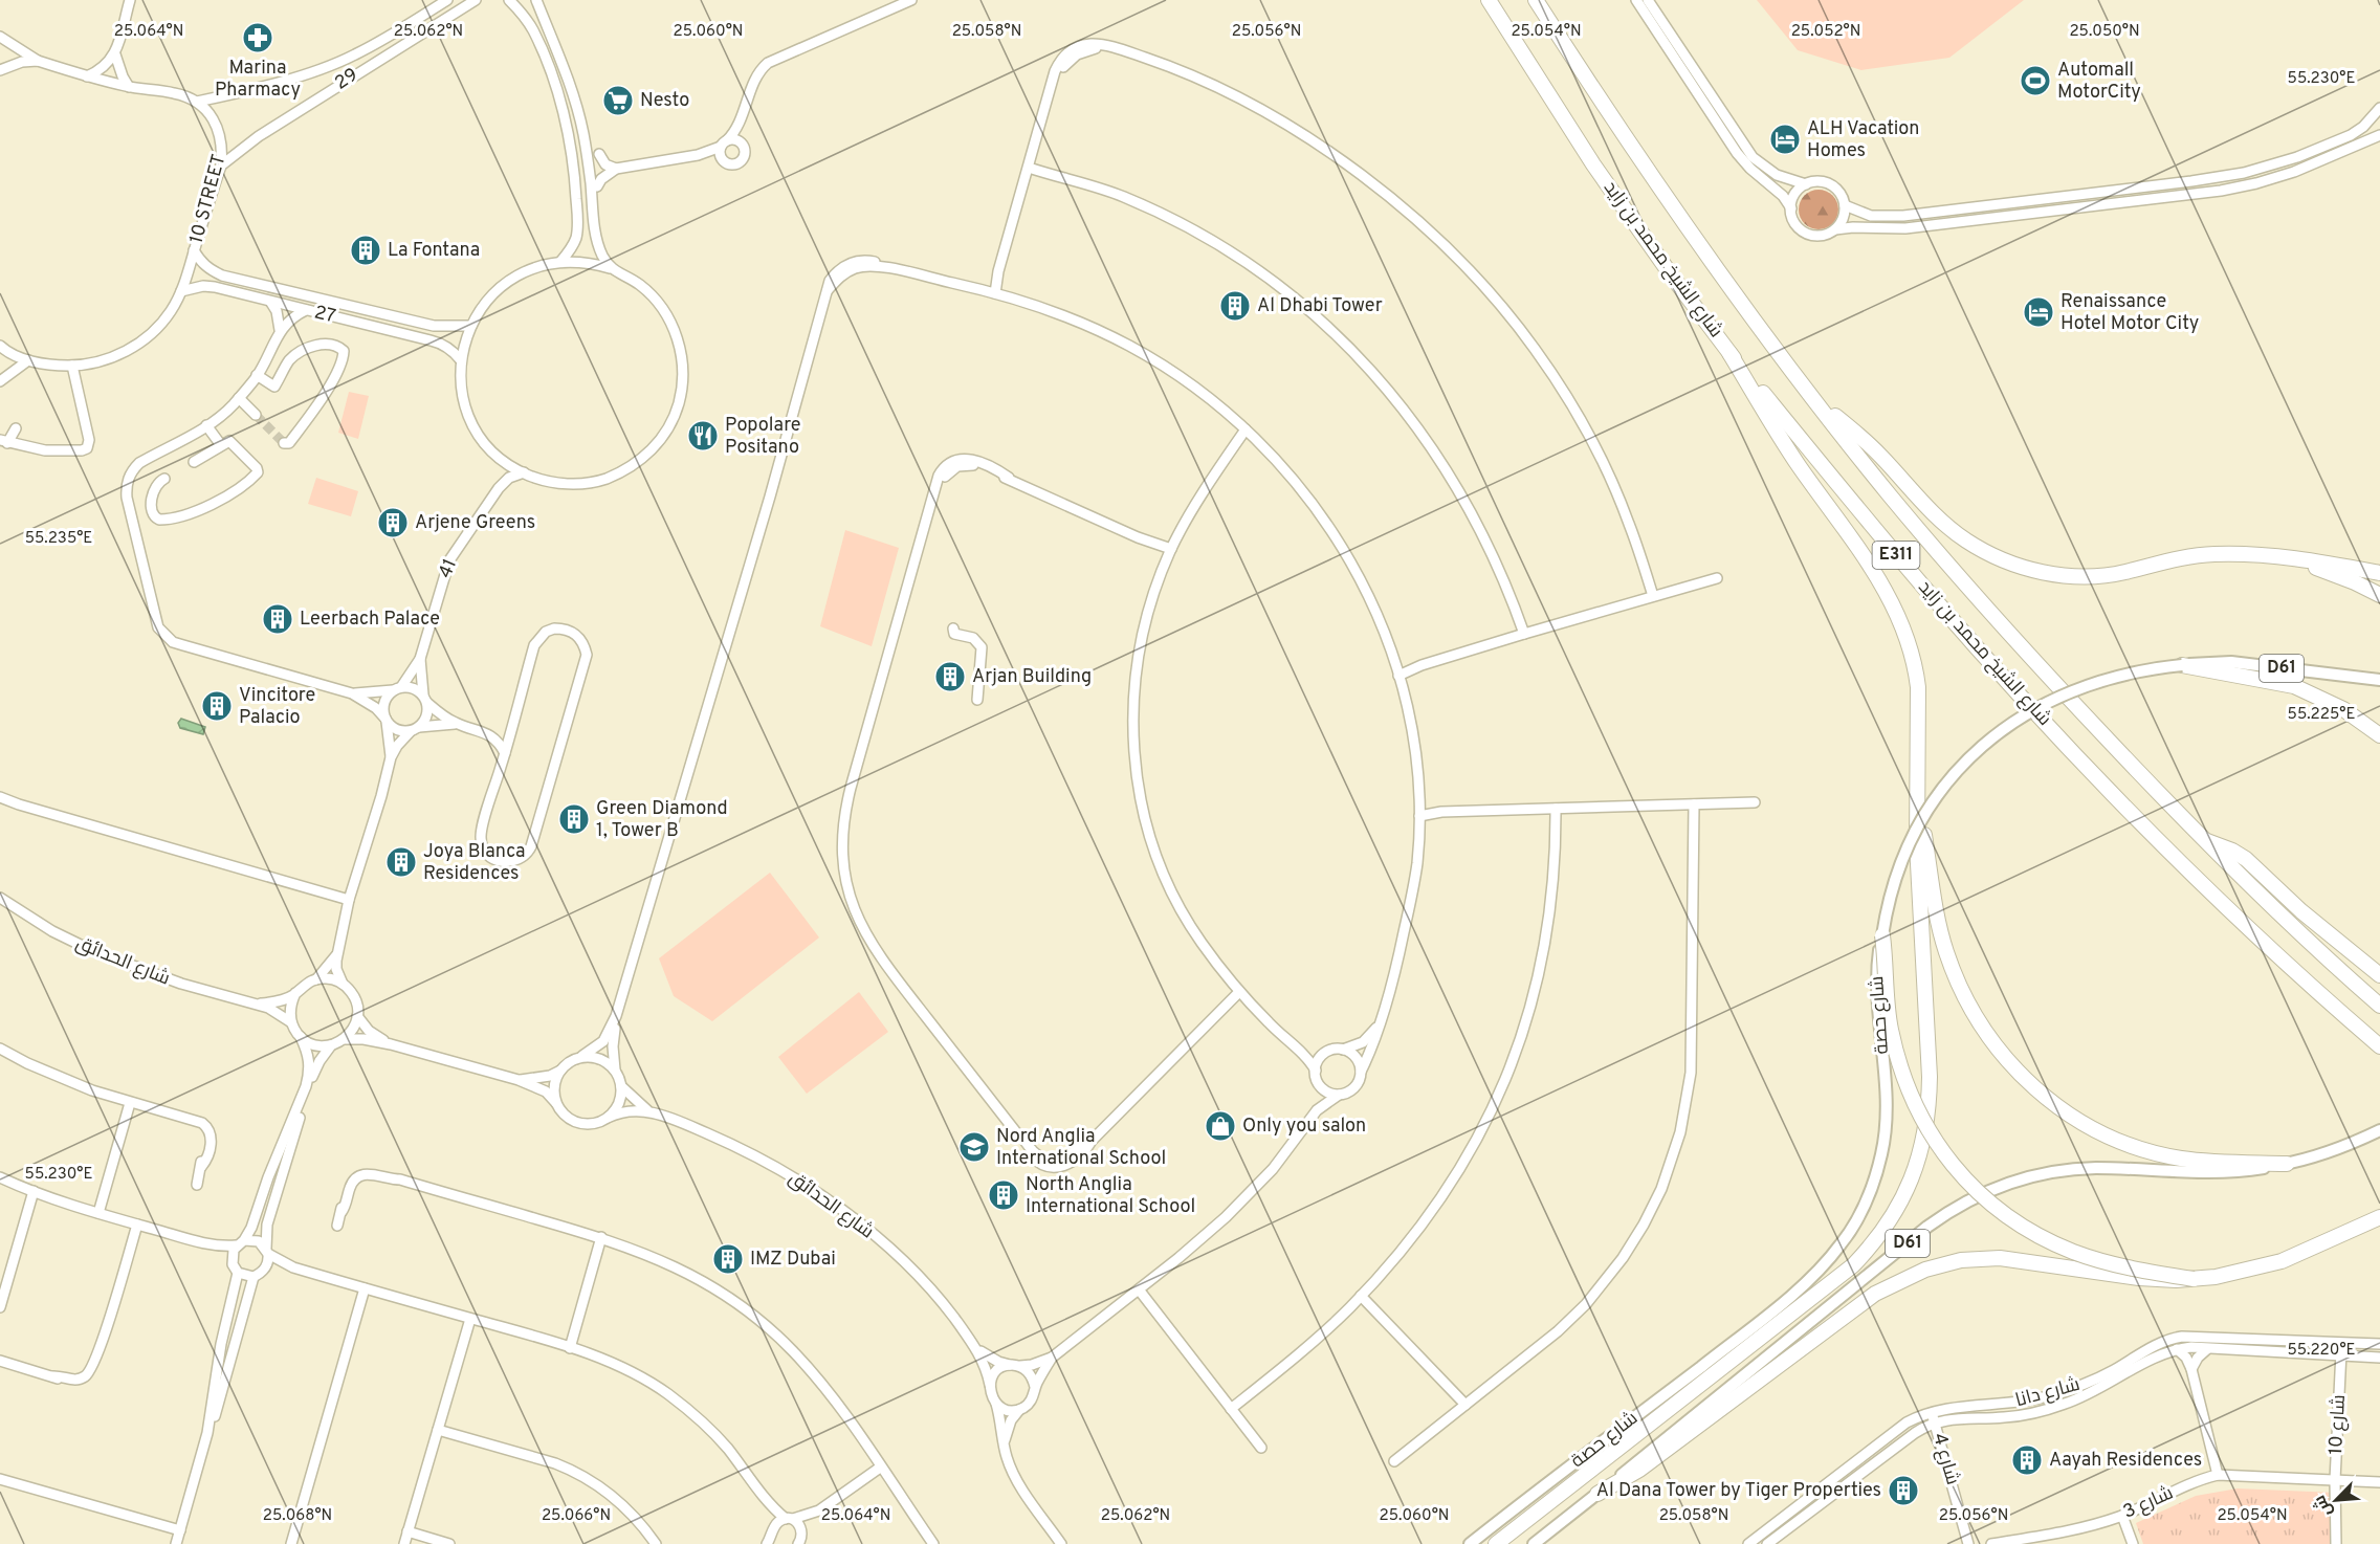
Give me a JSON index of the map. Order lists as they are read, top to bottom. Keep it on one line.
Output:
{"streets":{"highway":["شارع الشيخ محمد بن زايد","E311"],"main road":["D61","شارع حصة"],"street":["29","10 STREET","27","41","شارع الحدائق","شارع دانا","شارع 10","شارع 4","شارع 3"]},"crossings":[["29","10 STREET"],["10 STREET","27"],["27","41"],["شارع دانا","شارع 10"],["شارع دانا","شارع 4"],["شارع 10","شارع 3"]],"places":{"pharmacy":["Marina Pharmacy"],"sports":["Automall MotorCity"],"supermarket":["Nesto"],"hotel":["ALH Vacation Homes","Renaissance Hotel Motor City"],"building":["La Fontana","Al Dhabi Tower","Arjene Greens","Leerbach Palace","Arjan Building","Vincitore Palacio","Green Diamond 1, Tower B","Joya Blanca Residences","North Anglia International School","IMZ Dubai","Aayah Residences","Al Dana Tower by Tiger Properties"],"restaurant":["Popolare Positano"],"shop":["Only you salon"],"school or university":["Nord Anglia International School"]},"north":"bottom left","coordinates":["25.052°N","25.064°N","25.062°N","25.060°N","25.058°N","25.056°N","25.054°N","25.050°N","55.230°E","55.235°E","55.225°E","55.220°E","25.068°N","25.066°N"]}
